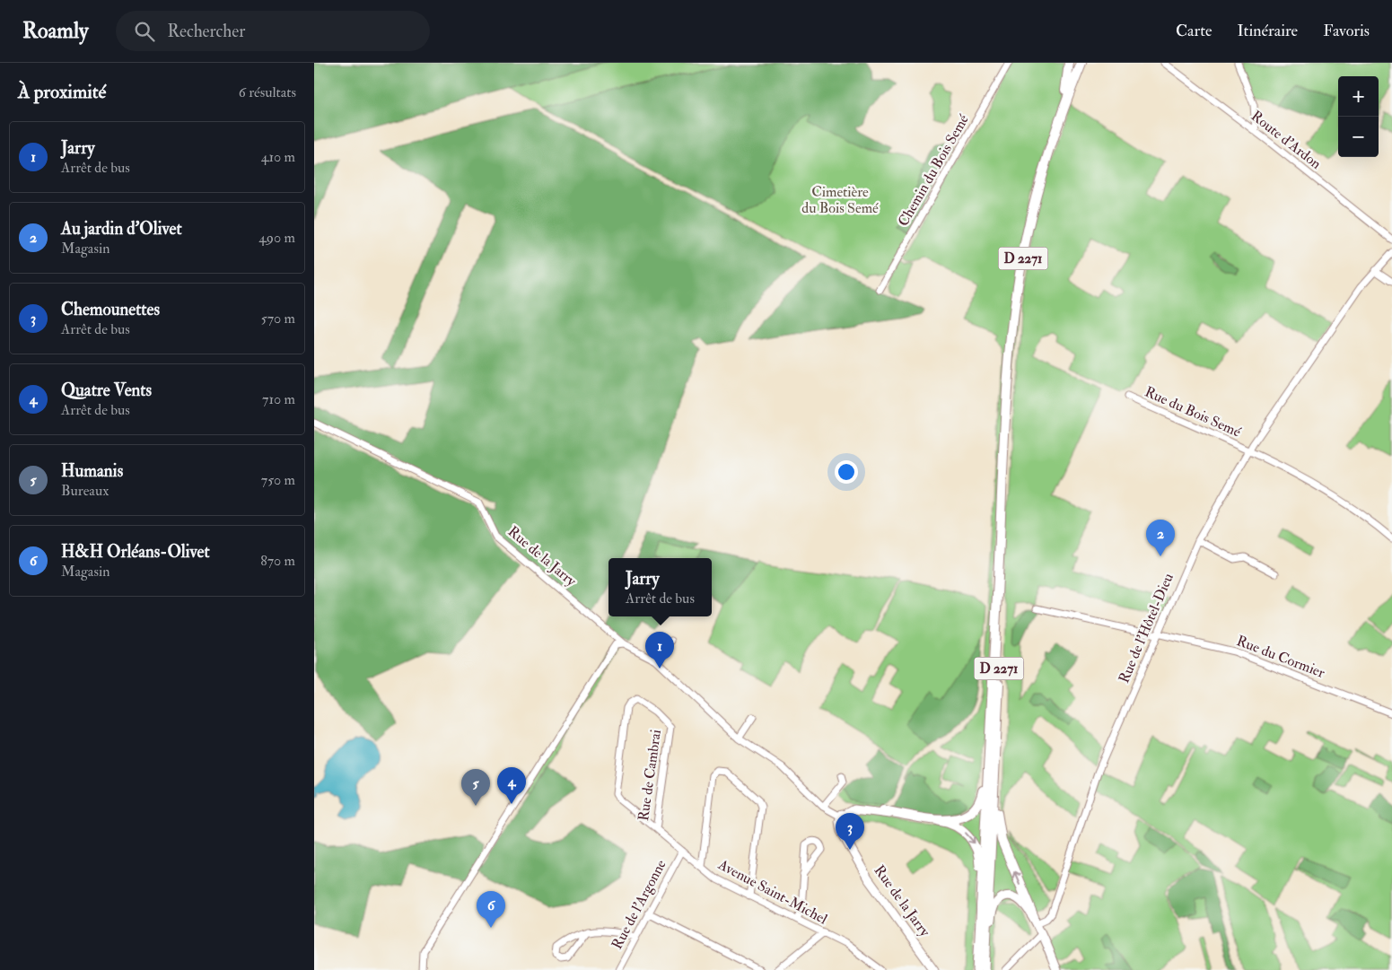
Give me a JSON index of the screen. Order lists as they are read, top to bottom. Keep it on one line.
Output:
{"streets":{"highway":["D 2271"],"main road":["Rue de la Jarry"],"street":["Route d'Ardon","Chemin du Bois Semé","Rue du Bois Semé","Rue de l'Hôtel-Dieu","Rue du Cormier","Rue de Cambrai","Avenue Saint-Michel","Rue de l'Argonne"]},"crossings":[["Rue du Bois Semé","Rue de l'Hôtel-Dieu"],["Rue de l'Hôtel-Dieu","Rue du Cormier"],["Rue de Cambrai","Avenue Saint-Michel"],["Avenue Saint-Michel","Rue de l'Argonne"]],"parks":["Cimetière du Bois Semé"],"page":{"header":"Roamly","search":"Rechercher","nav":["Carte","Itinéraire","Favoris"],"heading":["À proximité","6 résultats"],"map_buttons":["+","−"],"list":[{"mark":"1","name":"Jarry","note":"Arrêt de bus","value":"410 m"},{"mark":"2","name":"Au jardin d'Olivet","note":"Magasin","value":"490 m"},{"mark":"3","name":"Chemounettes","note":"Arrêt de bus","value":"570 m"},{"mark":"4","name":"Quatre Vents","note":"Arrêt de bus","value":"710 m"},{"mark":"5","name":"Humanis","note":"Bureaux","value":"750 m"},{"mark":"6","name":"H&H Orléans-Olivet","note":"Magasin","value":"870 m"}],"pins":["2","1","4","5","3","6"],"popup":["Jarry","Arrêt de bus"]}}
